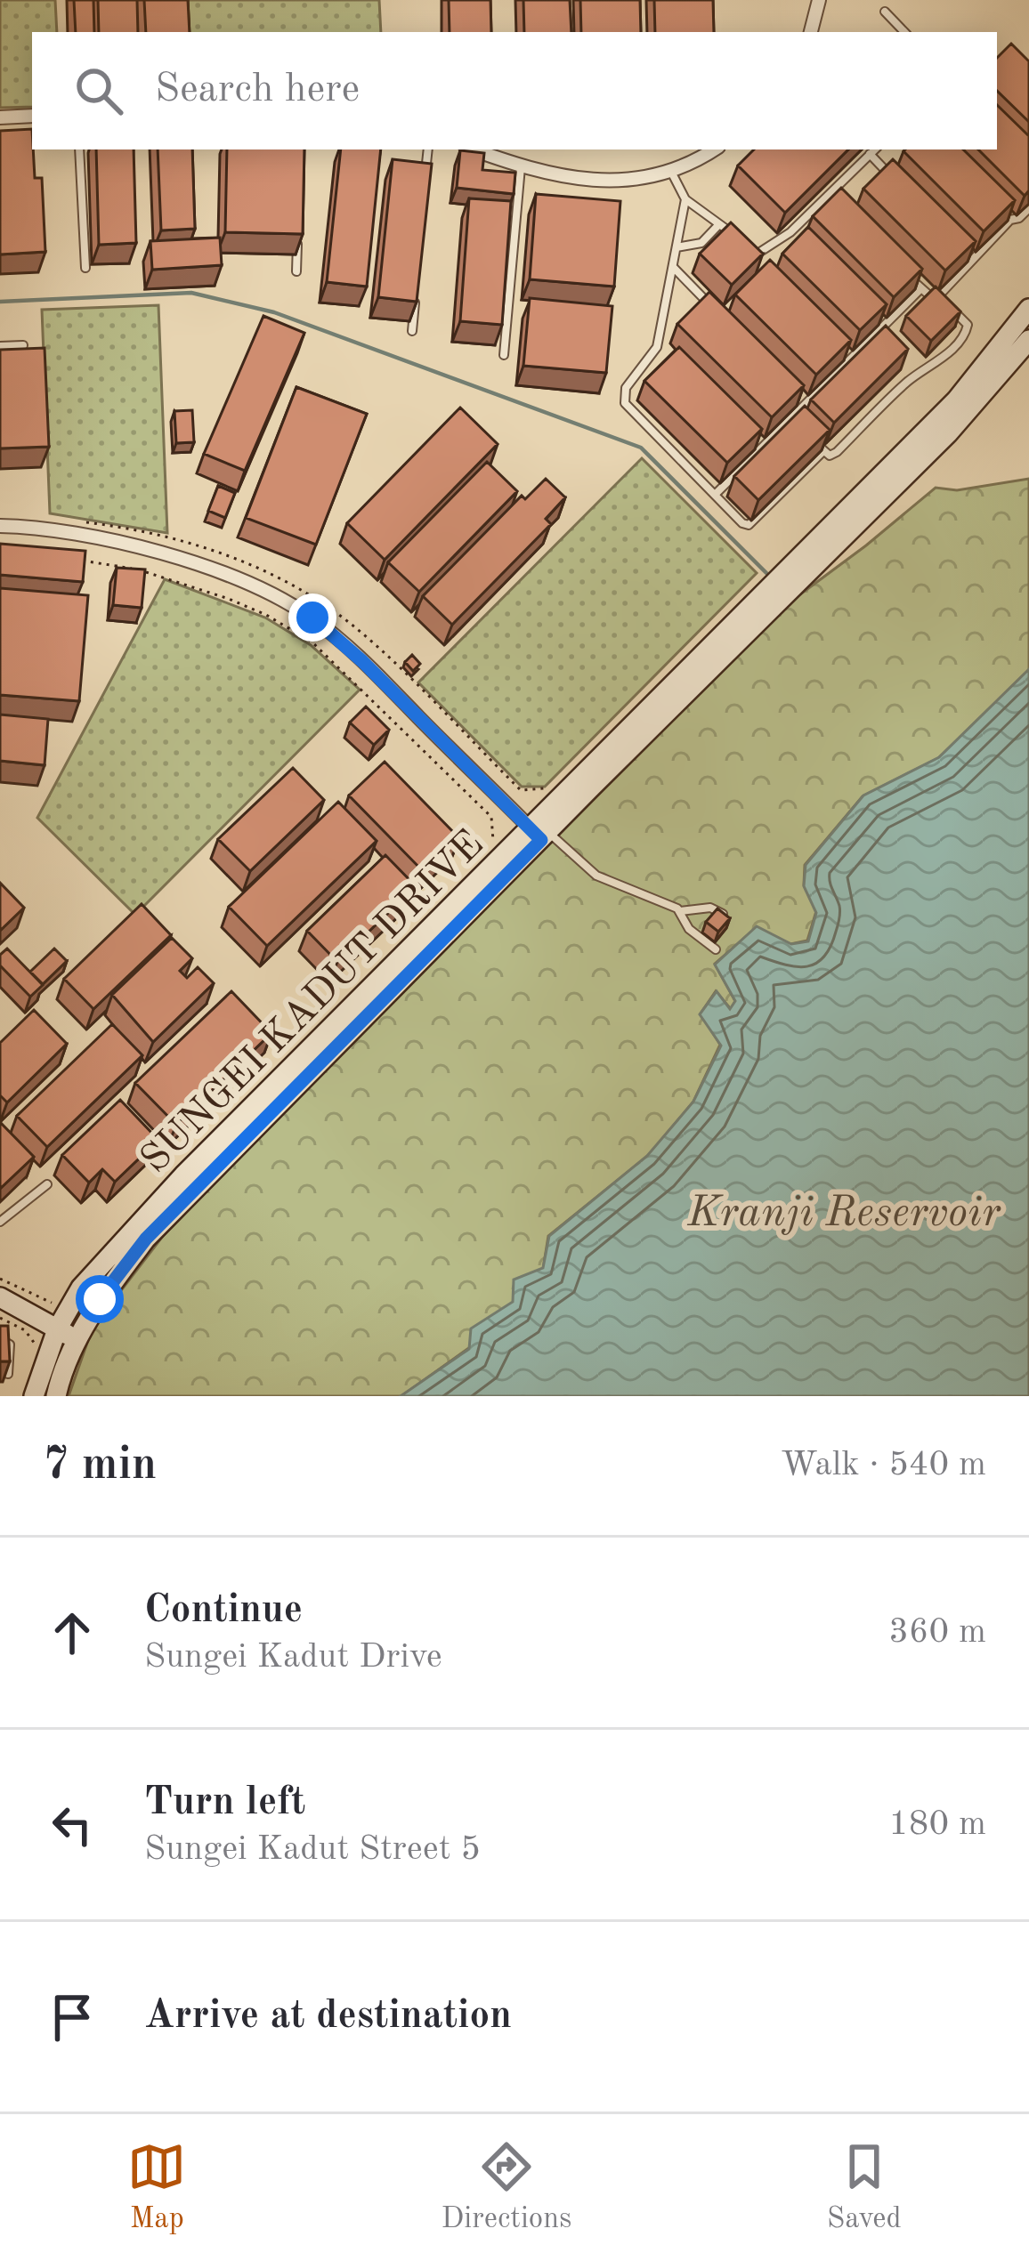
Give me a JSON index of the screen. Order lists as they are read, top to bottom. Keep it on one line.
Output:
{"streets":{"main road":["SUNGEI KADUT DRIVE"]},"water":["Kranji Reservoir"],"page":{"search":"Search here","heading":["7 min","Walk · 540 m"],"list":[["Continue","Sungei Kadut Drive","360 m"],["Turn left","Sungei Kadut Street 5","180 m"],"Arrive at destination"],"nav":["Map","Directions","Saved"]}}
